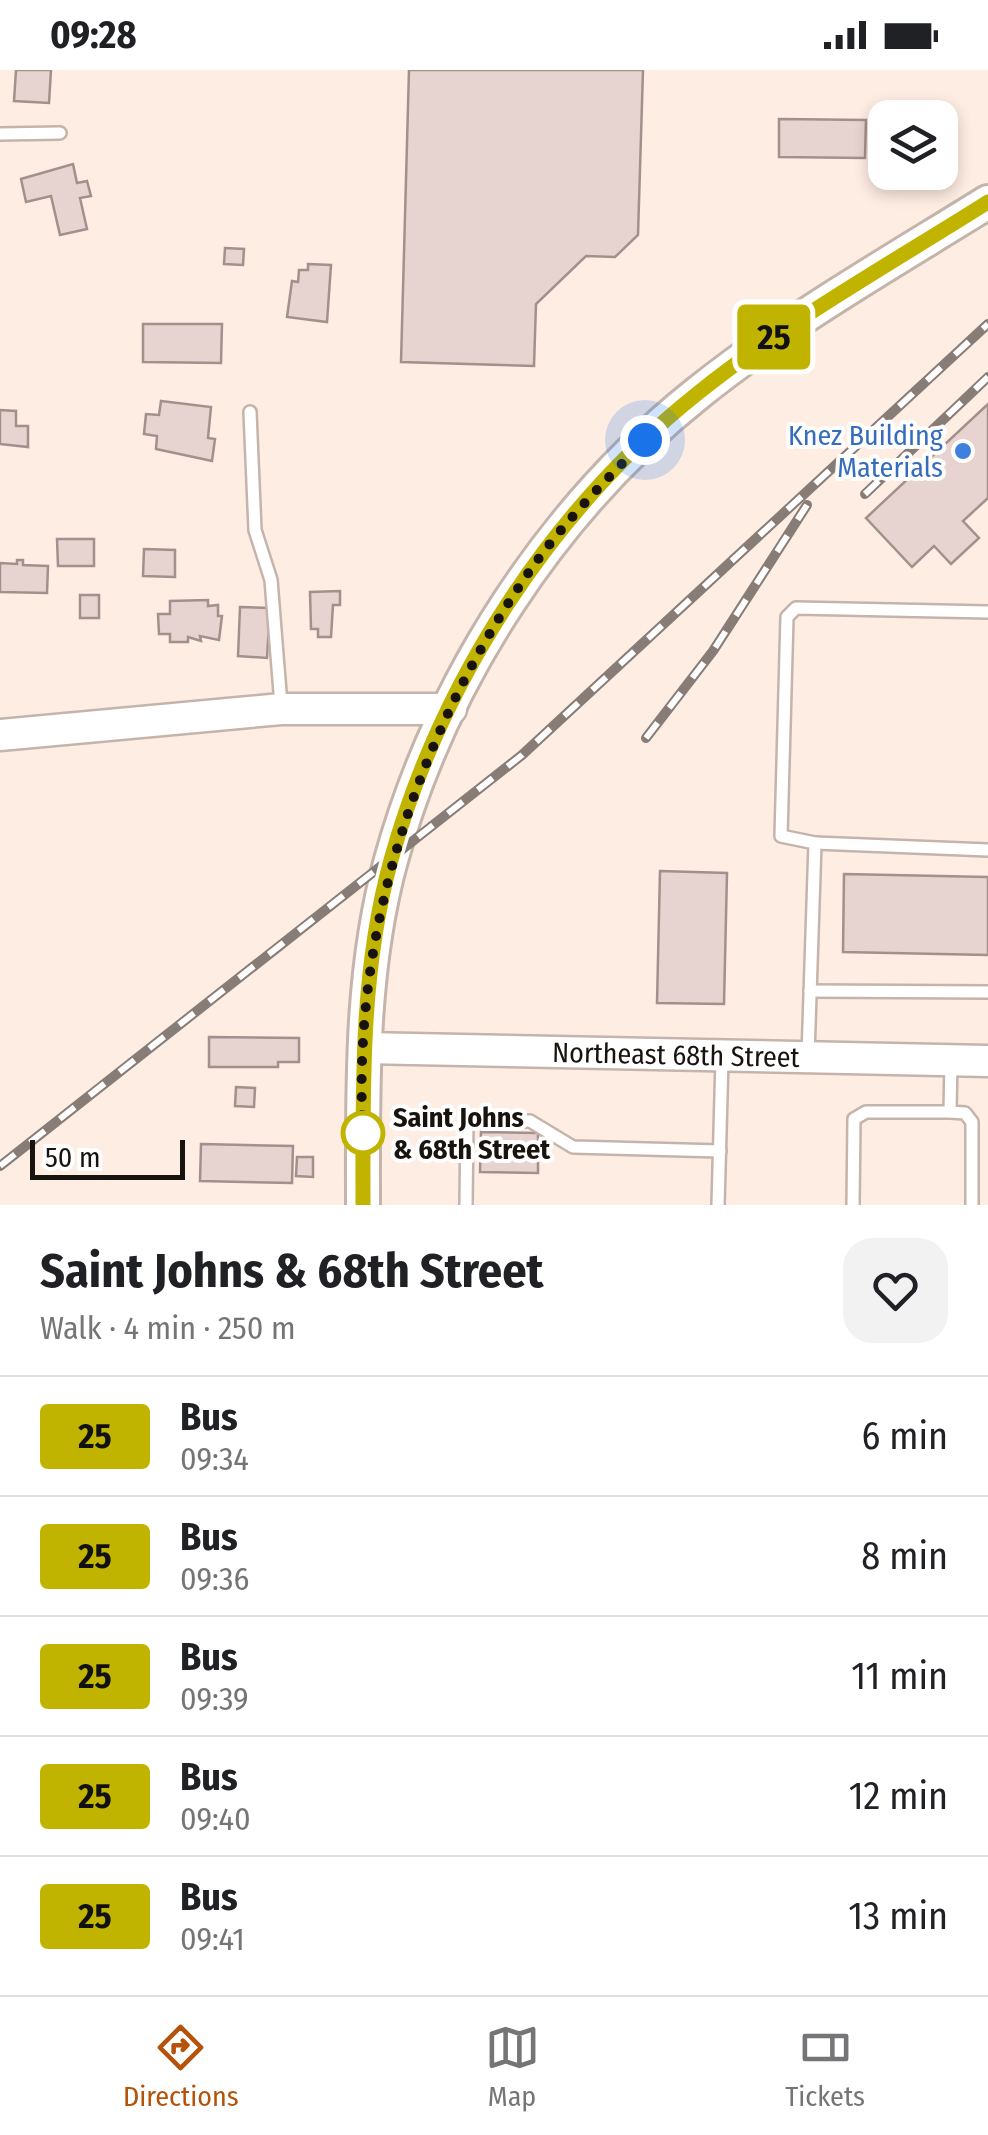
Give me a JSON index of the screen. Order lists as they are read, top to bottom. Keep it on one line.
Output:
{"streets":{"street":["Northeast 68th Street"]},"places":["Knez Building Materials","Saint Johns & 68th Street"],"lines":["bus line 25"],"scale_bar":"50 m","page":{"status":"09:28","on_map":"25","scale":"50 m","heading":["Saint Johns & 68th Street","Walk · 4 min · 250 m"],"list":[{"mark":"25","name":"Bus","note":"09:34","value":"6 min"},{"mark":"25","name":"Bus","note":"09:36","value":"8 min"},{"mark":"25","name":"Bus","note":"09:39","value":"11 min"},{"mark":"25","name":"Bus","note":"09:40","value":"12 min"},{"mark":"25","name":"Bus","note":"09:41","value":"13 min"}],"tabs":["Directions","Map","Tickets"]}}
